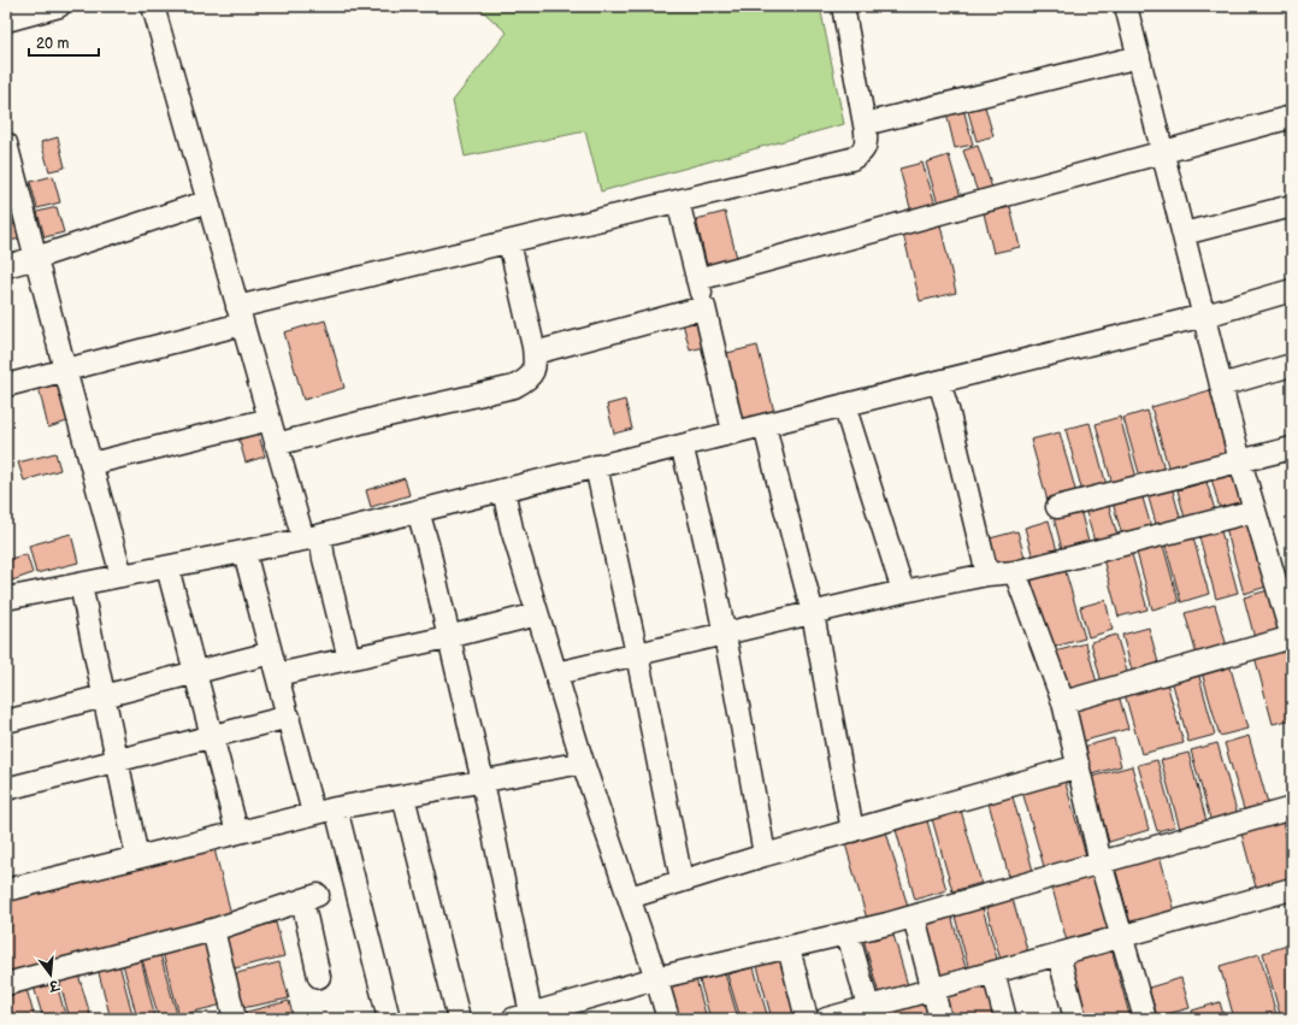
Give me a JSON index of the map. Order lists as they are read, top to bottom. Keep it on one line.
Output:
{"scale_bar":"20 m","north":"bottom"}
